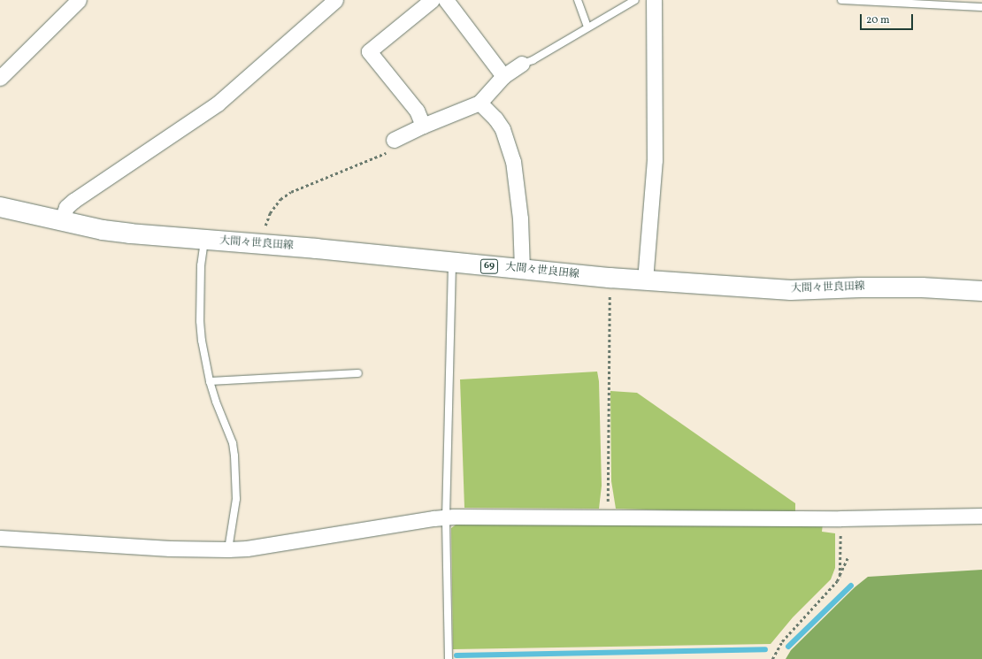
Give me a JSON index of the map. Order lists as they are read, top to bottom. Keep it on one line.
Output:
{"streets":{"main road":["大間々世良田線","69"]},"scale_bar":"20 m"}
